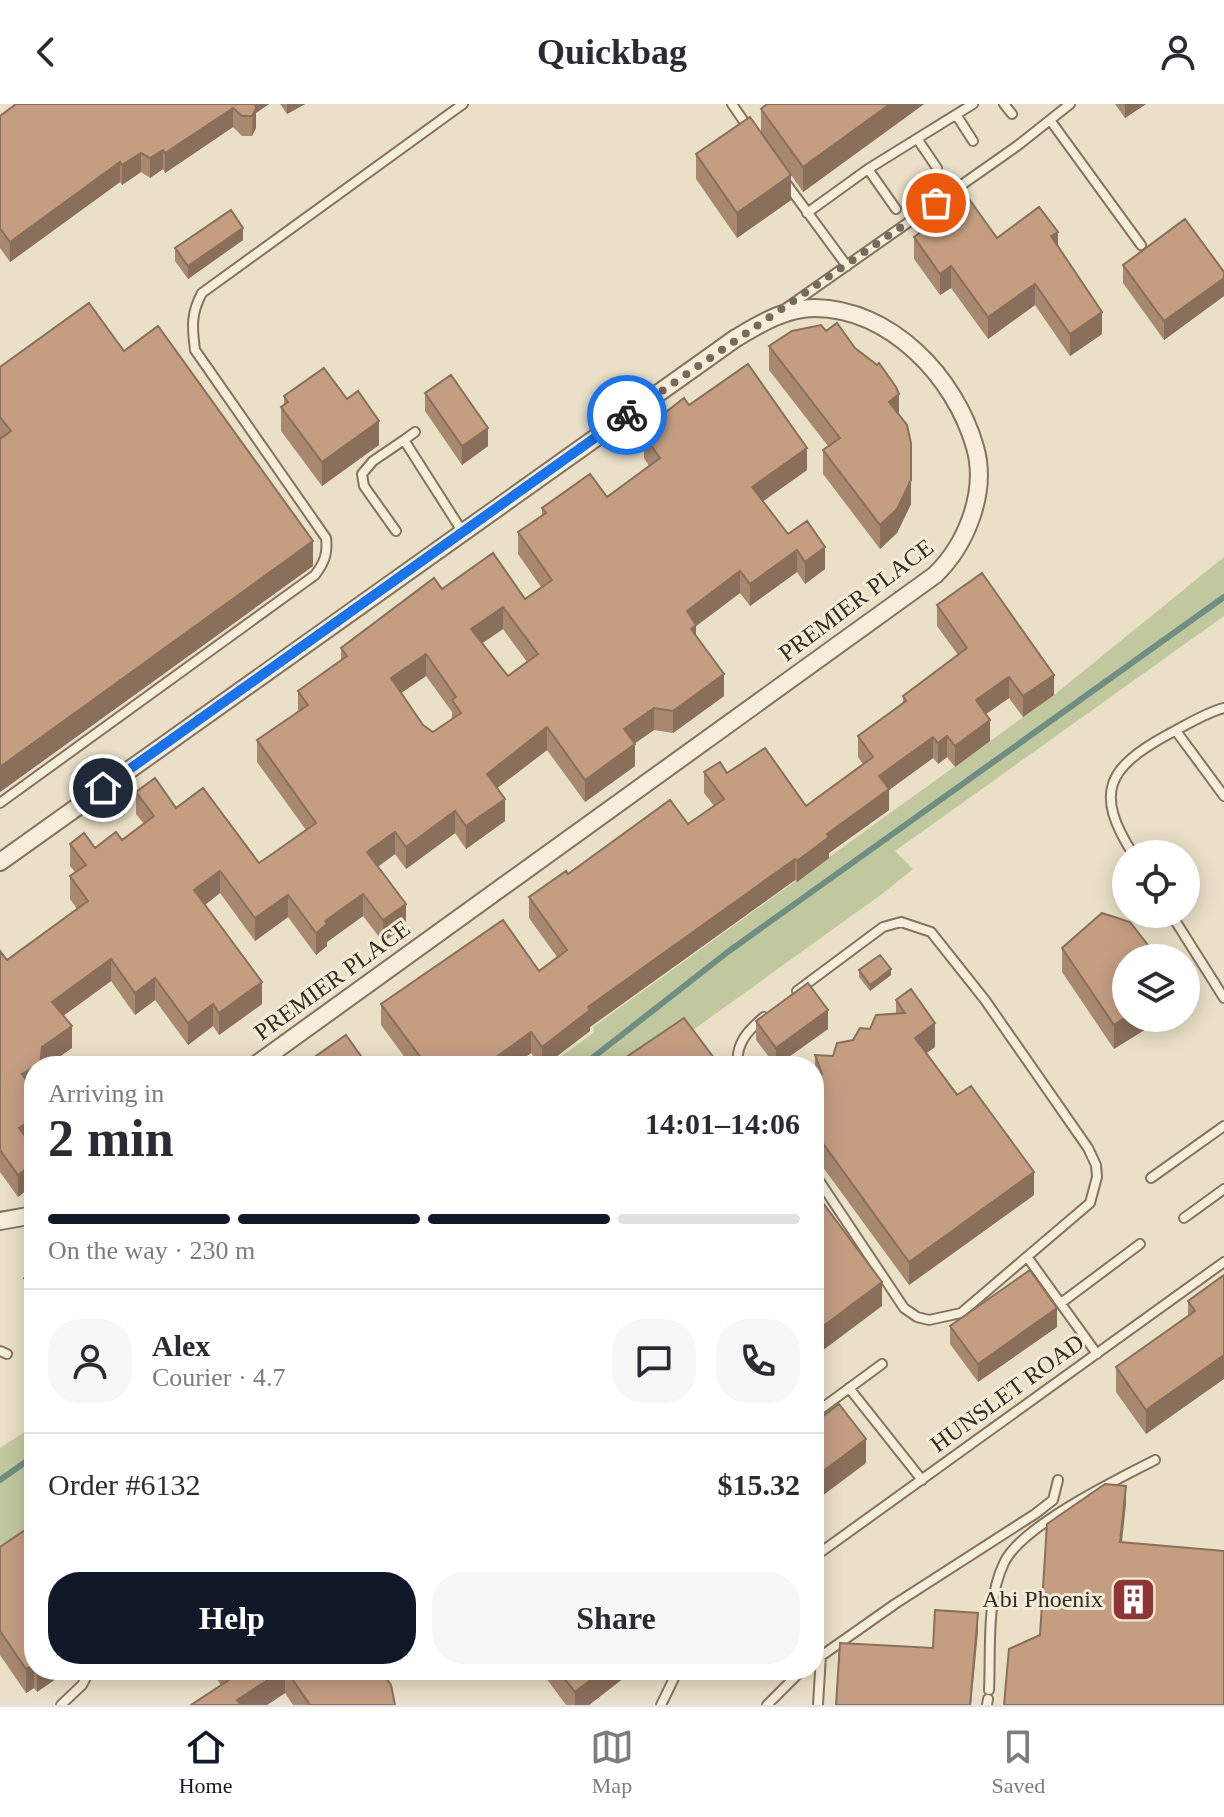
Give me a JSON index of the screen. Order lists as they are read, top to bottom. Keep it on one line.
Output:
{"streets":{"street":["PREMIER PLACE"],"lane":["HUNSLET ROAD"]},"places":{"building":["Abi Phoenix"]},"page":{"header":"Quickbag","heading":["2 min","Arriving in","14:01–14:06"],"panel":["Alex","Courier · 4.7","Order #6132","$15.32"],"bar":"On the way · 230 m","buttons":["Help","Share"],"tabs":["Home","Map","Saved"]}}
